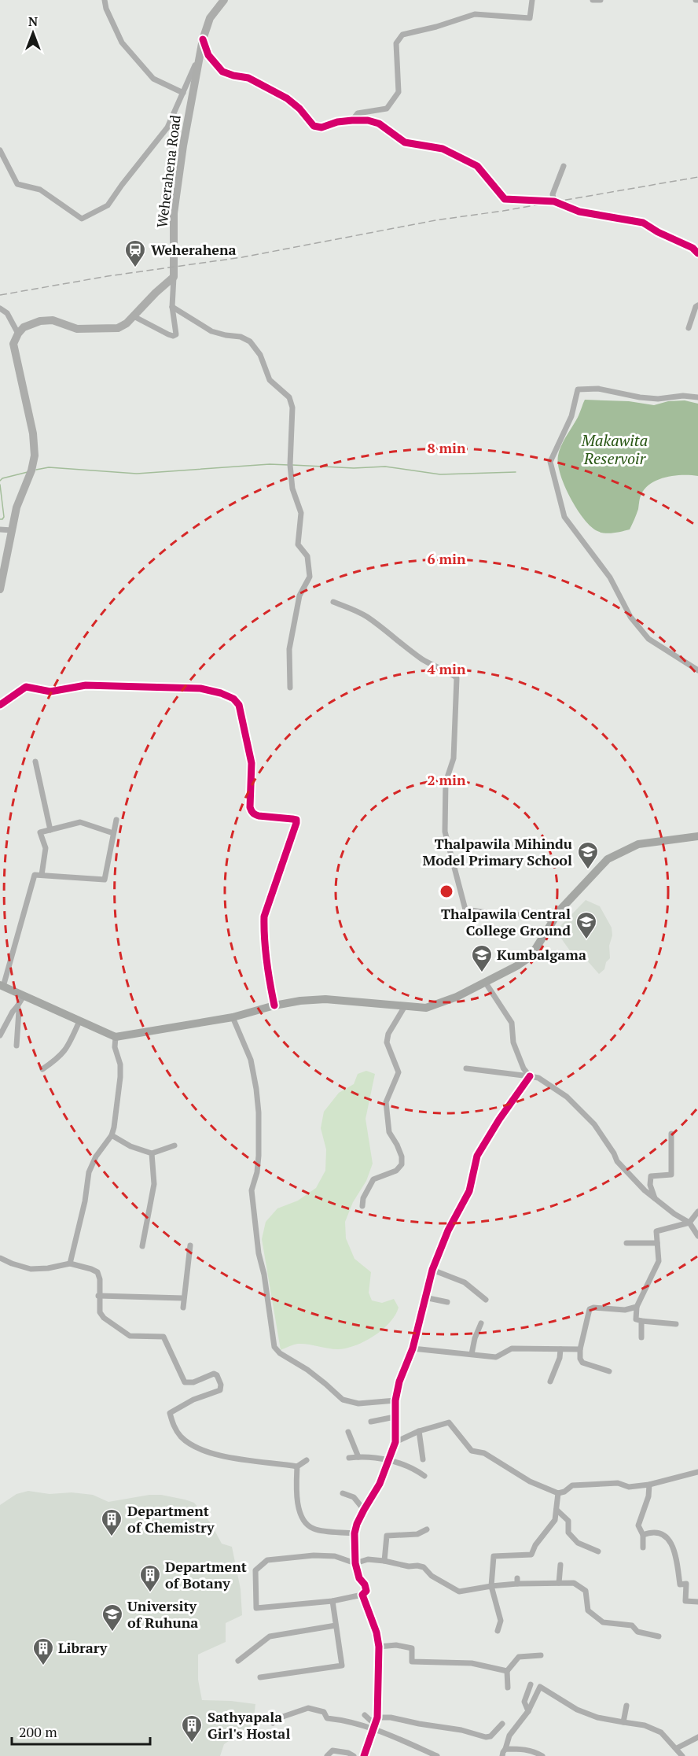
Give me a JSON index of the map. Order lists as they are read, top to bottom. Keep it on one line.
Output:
{"streets":{"main road":["Weherahena Road"]},"water":["Makawita Reservoir"],"places":{"station":["Weherahena"],"school or university":["Thalpawila Mihindu Model Primary School","Thalpawila Central College Ground","Kumbalgama","University of Ruhuna"],"building":["Department of Chemistry","Department of Botany","Library","Sathyapala Girl's Hostal"]},"scale_bar":"200 m","north":"top","rings":["8 min","6 min","4 min","2 min"]}
